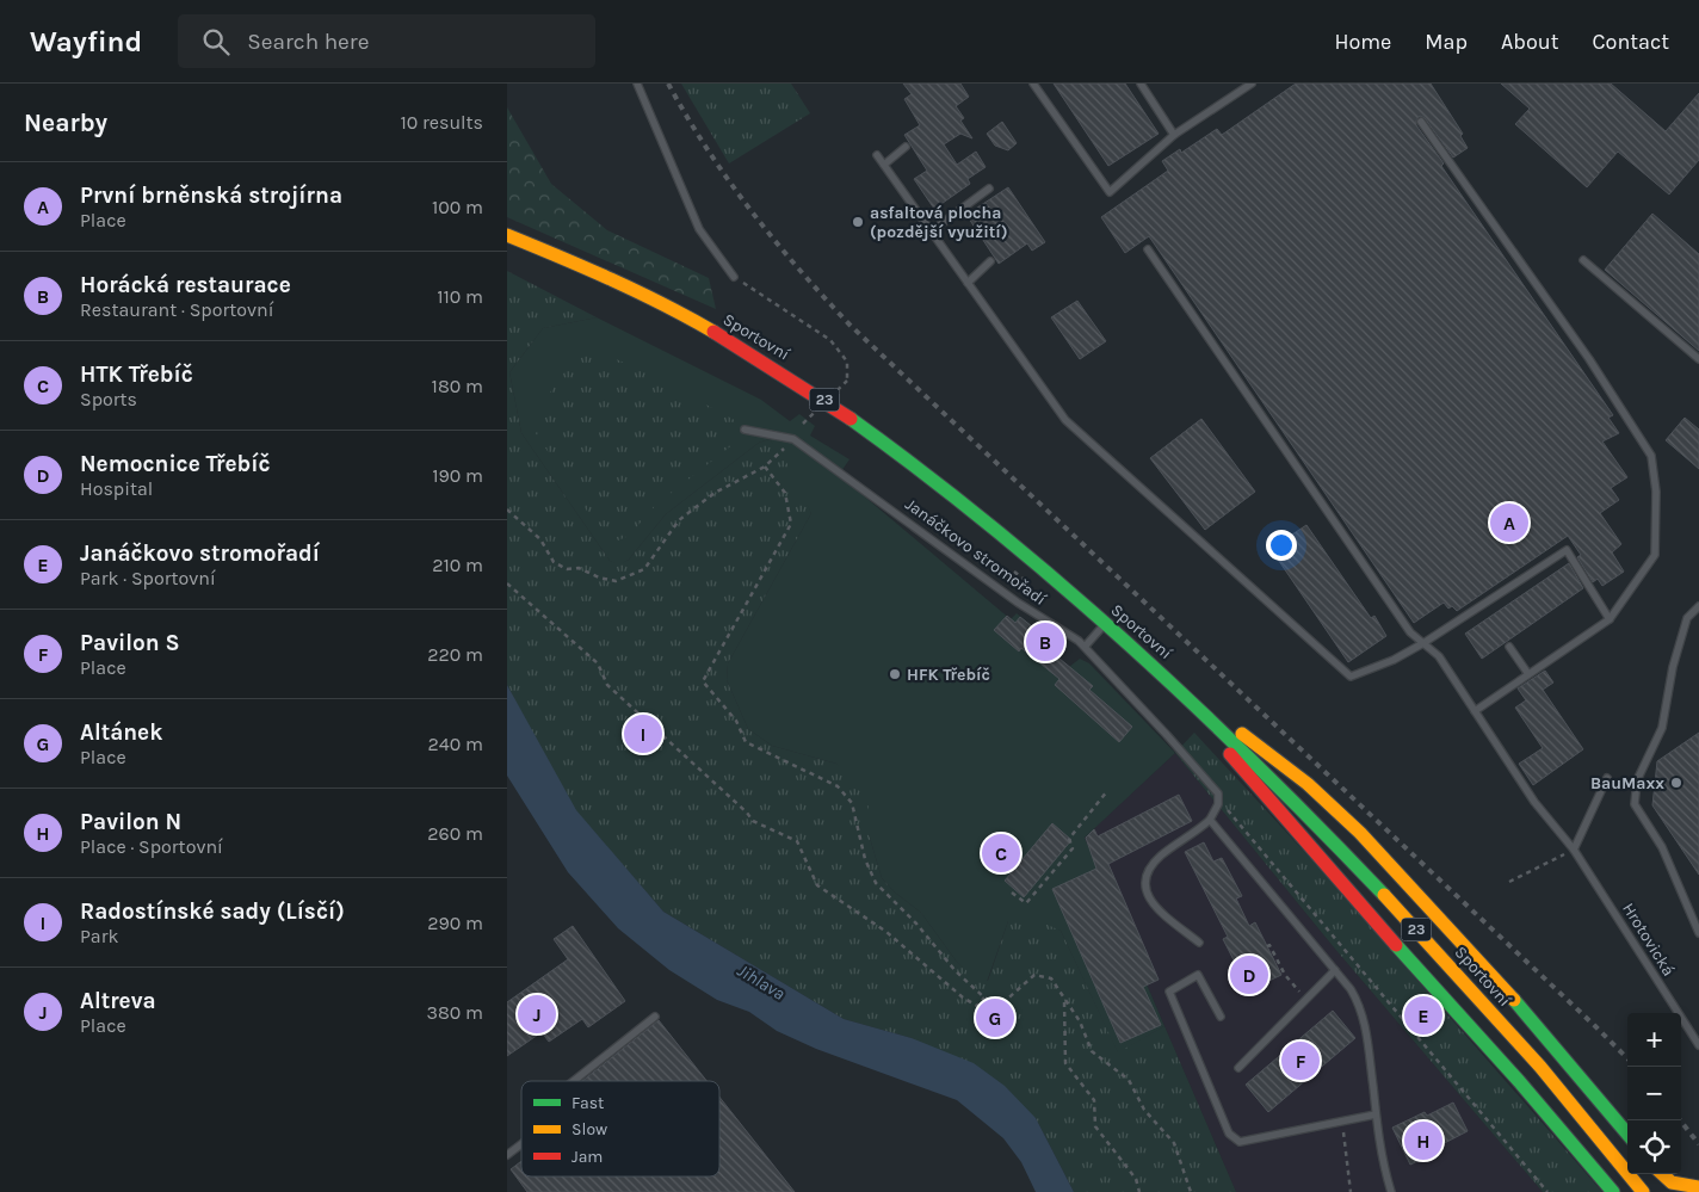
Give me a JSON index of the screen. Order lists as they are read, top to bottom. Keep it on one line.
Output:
{"streets":{"main road":["Sportovní","23"],"lane":["Janáčkovo stromořadí","Hrotovická"]},"water":["Jihlava"],"places":["asfaltová plocha (pozdější využití)","HFK Třebíč","BauMaxx"],"legend":["Fast","Slow","Jam"],"page":{"header":"Wayfind","search":"Search here","nav":["Home","Map","About","Contact"],"heading":["Nearby","10 results"],"list":[{"mark":"A","name":"První brněnská strojírna","note":"Place","value":"100 m"},{"mark":"B","name":"Horácká restaurace","note":"Restaurant · Sportovní","value":"110 m"},{"mark":"C","name":"HTK Třebíč","note":"Sports","value":"180 m"},{"mark":"D","name":"Nemocnice Třebíč","note":"Hospital","value":"190 m"},{"mark":"E","name":"Janáčkovo stromořadí","note":"Park · Sportovní","value":"210 m"},{"mark":"F","name":"Pavilon S","note":"Place","value":"220 m"},{"mark":"G","name":"Altánek","note":"Place","value":"240 m"},{"mark":"H","name":"Pavilon N","note":"Place · Sportovní","value":"260 m"},{"mark":"I","name":"Radostínské sady (Lísčí)","note":"Park","value":"290 m"},{"mark":"J","name":"Altreva","note":"Place","value":"380 m"}],"pins":["A","B","I","C","D","J","E","G","F","H"],"map_buttons":["+","−"]}}
